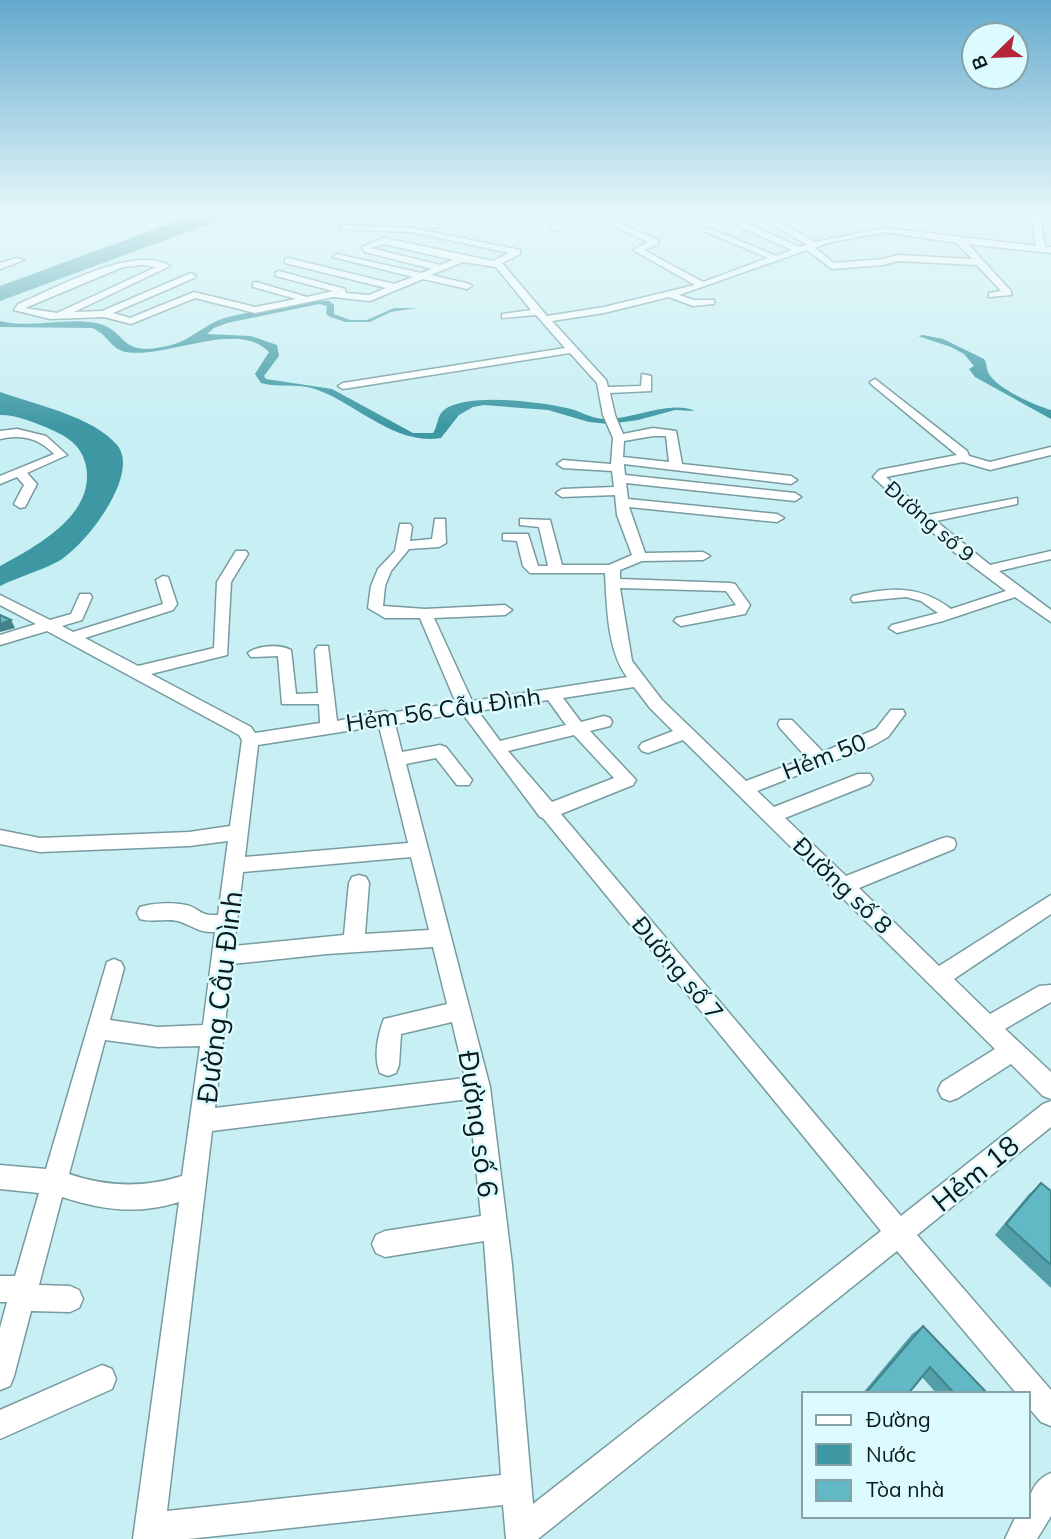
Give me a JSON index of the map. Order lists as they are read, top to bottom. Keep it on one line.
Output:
{"streets":{"street":["Đường số 9","Hẻm 56 Cẫu Đình","Hẻm 50","Đường số 8","Đường số 7","Đường Cầu Đình","Đường số 6","Hẻm 18"]},"crossings":[["Hẻm 56 Cẫu Đình","Đường số 8"],["Hẻm 56 Cẫu Đình","Đường số 7"],["Hẻm 56 Cẫu Đình","Đường Cầu Đình"],["Hẻm 56 Cẫu Đình","Đường số 6"],["Hẻm 50","Đường số 8"],["Đường số 7","Hẻm 18"],["Đường số 6","Hẻm 18"]],"legend":["Đường","Nước","Tòa nhà"],"north":"bottom left"}
